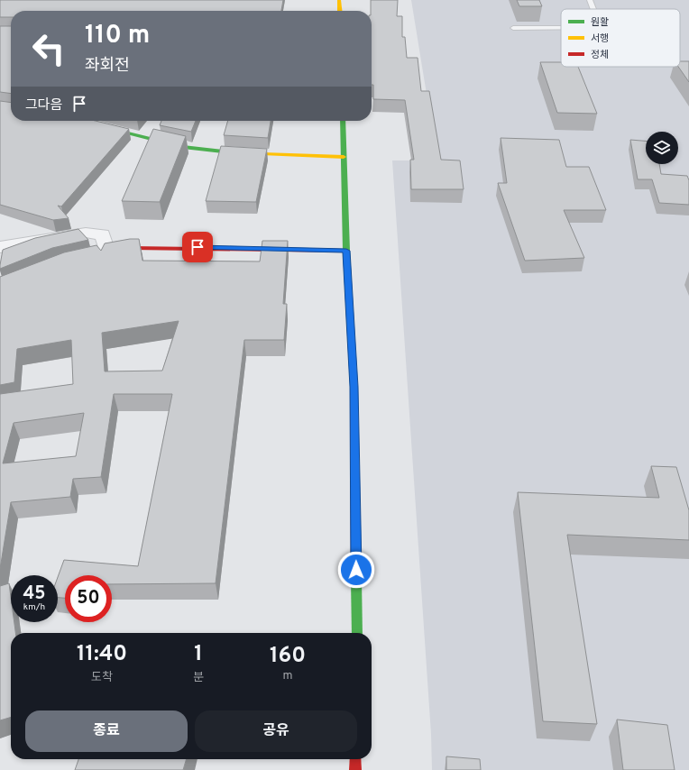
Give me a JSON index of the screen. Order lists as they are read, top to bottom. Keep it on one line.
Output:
{"legend":["원활","서행","정체"],"page":{"turn":["110 m","좌회전"],"then":"그다음","speed":"45 km/h","limit":"50","eta":["11:40","도착","1","분","160","m"],"buttons":["종료","공유"]}}
